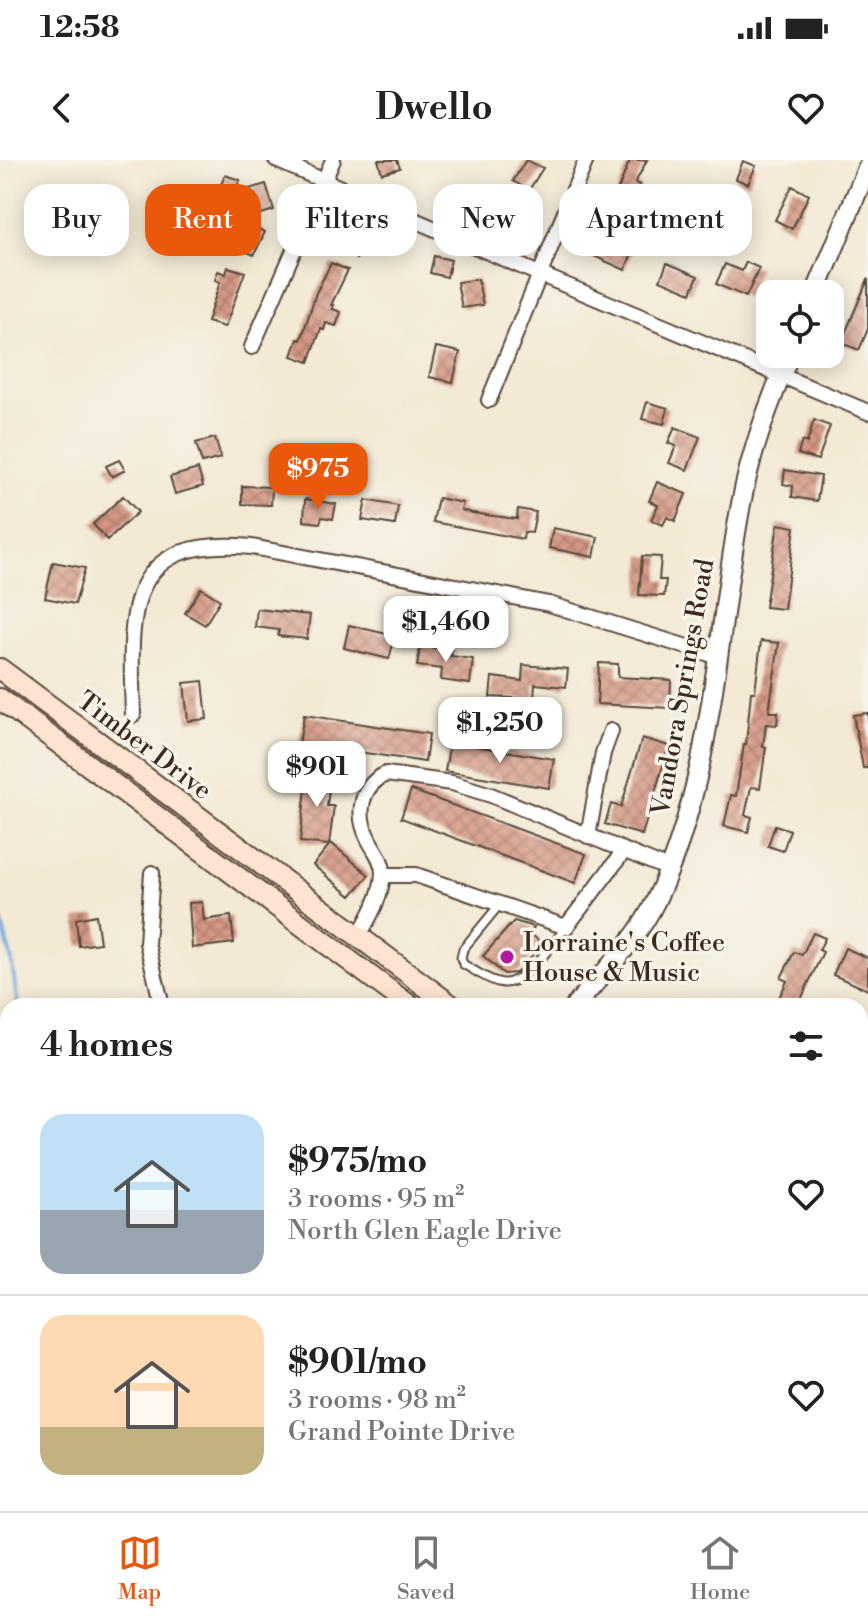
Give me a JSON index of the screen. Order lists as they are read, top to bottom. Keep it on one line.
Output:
{"streets":{"main road":["Timber Drive"],"street":["Vandora Springs Road"]},"places":["Lorraine's Coffee House & Music"],"page":{"status":"12:58","header":"Dwello","chip":["Buy","Rent","Filters","New","Apartment"],"price":["$975","$1,460","$1,250","$901"],"heading":"4 homes","list":[{"name":"$975/mo","note":"3 rooms · 95 m² · North Glen Eagle Drive"},{"name":"$901/mo","note":"3 rooms · 98 m² · Grand Pointe Drive"}],"tabs":["Map","Saved","Home"]}}
